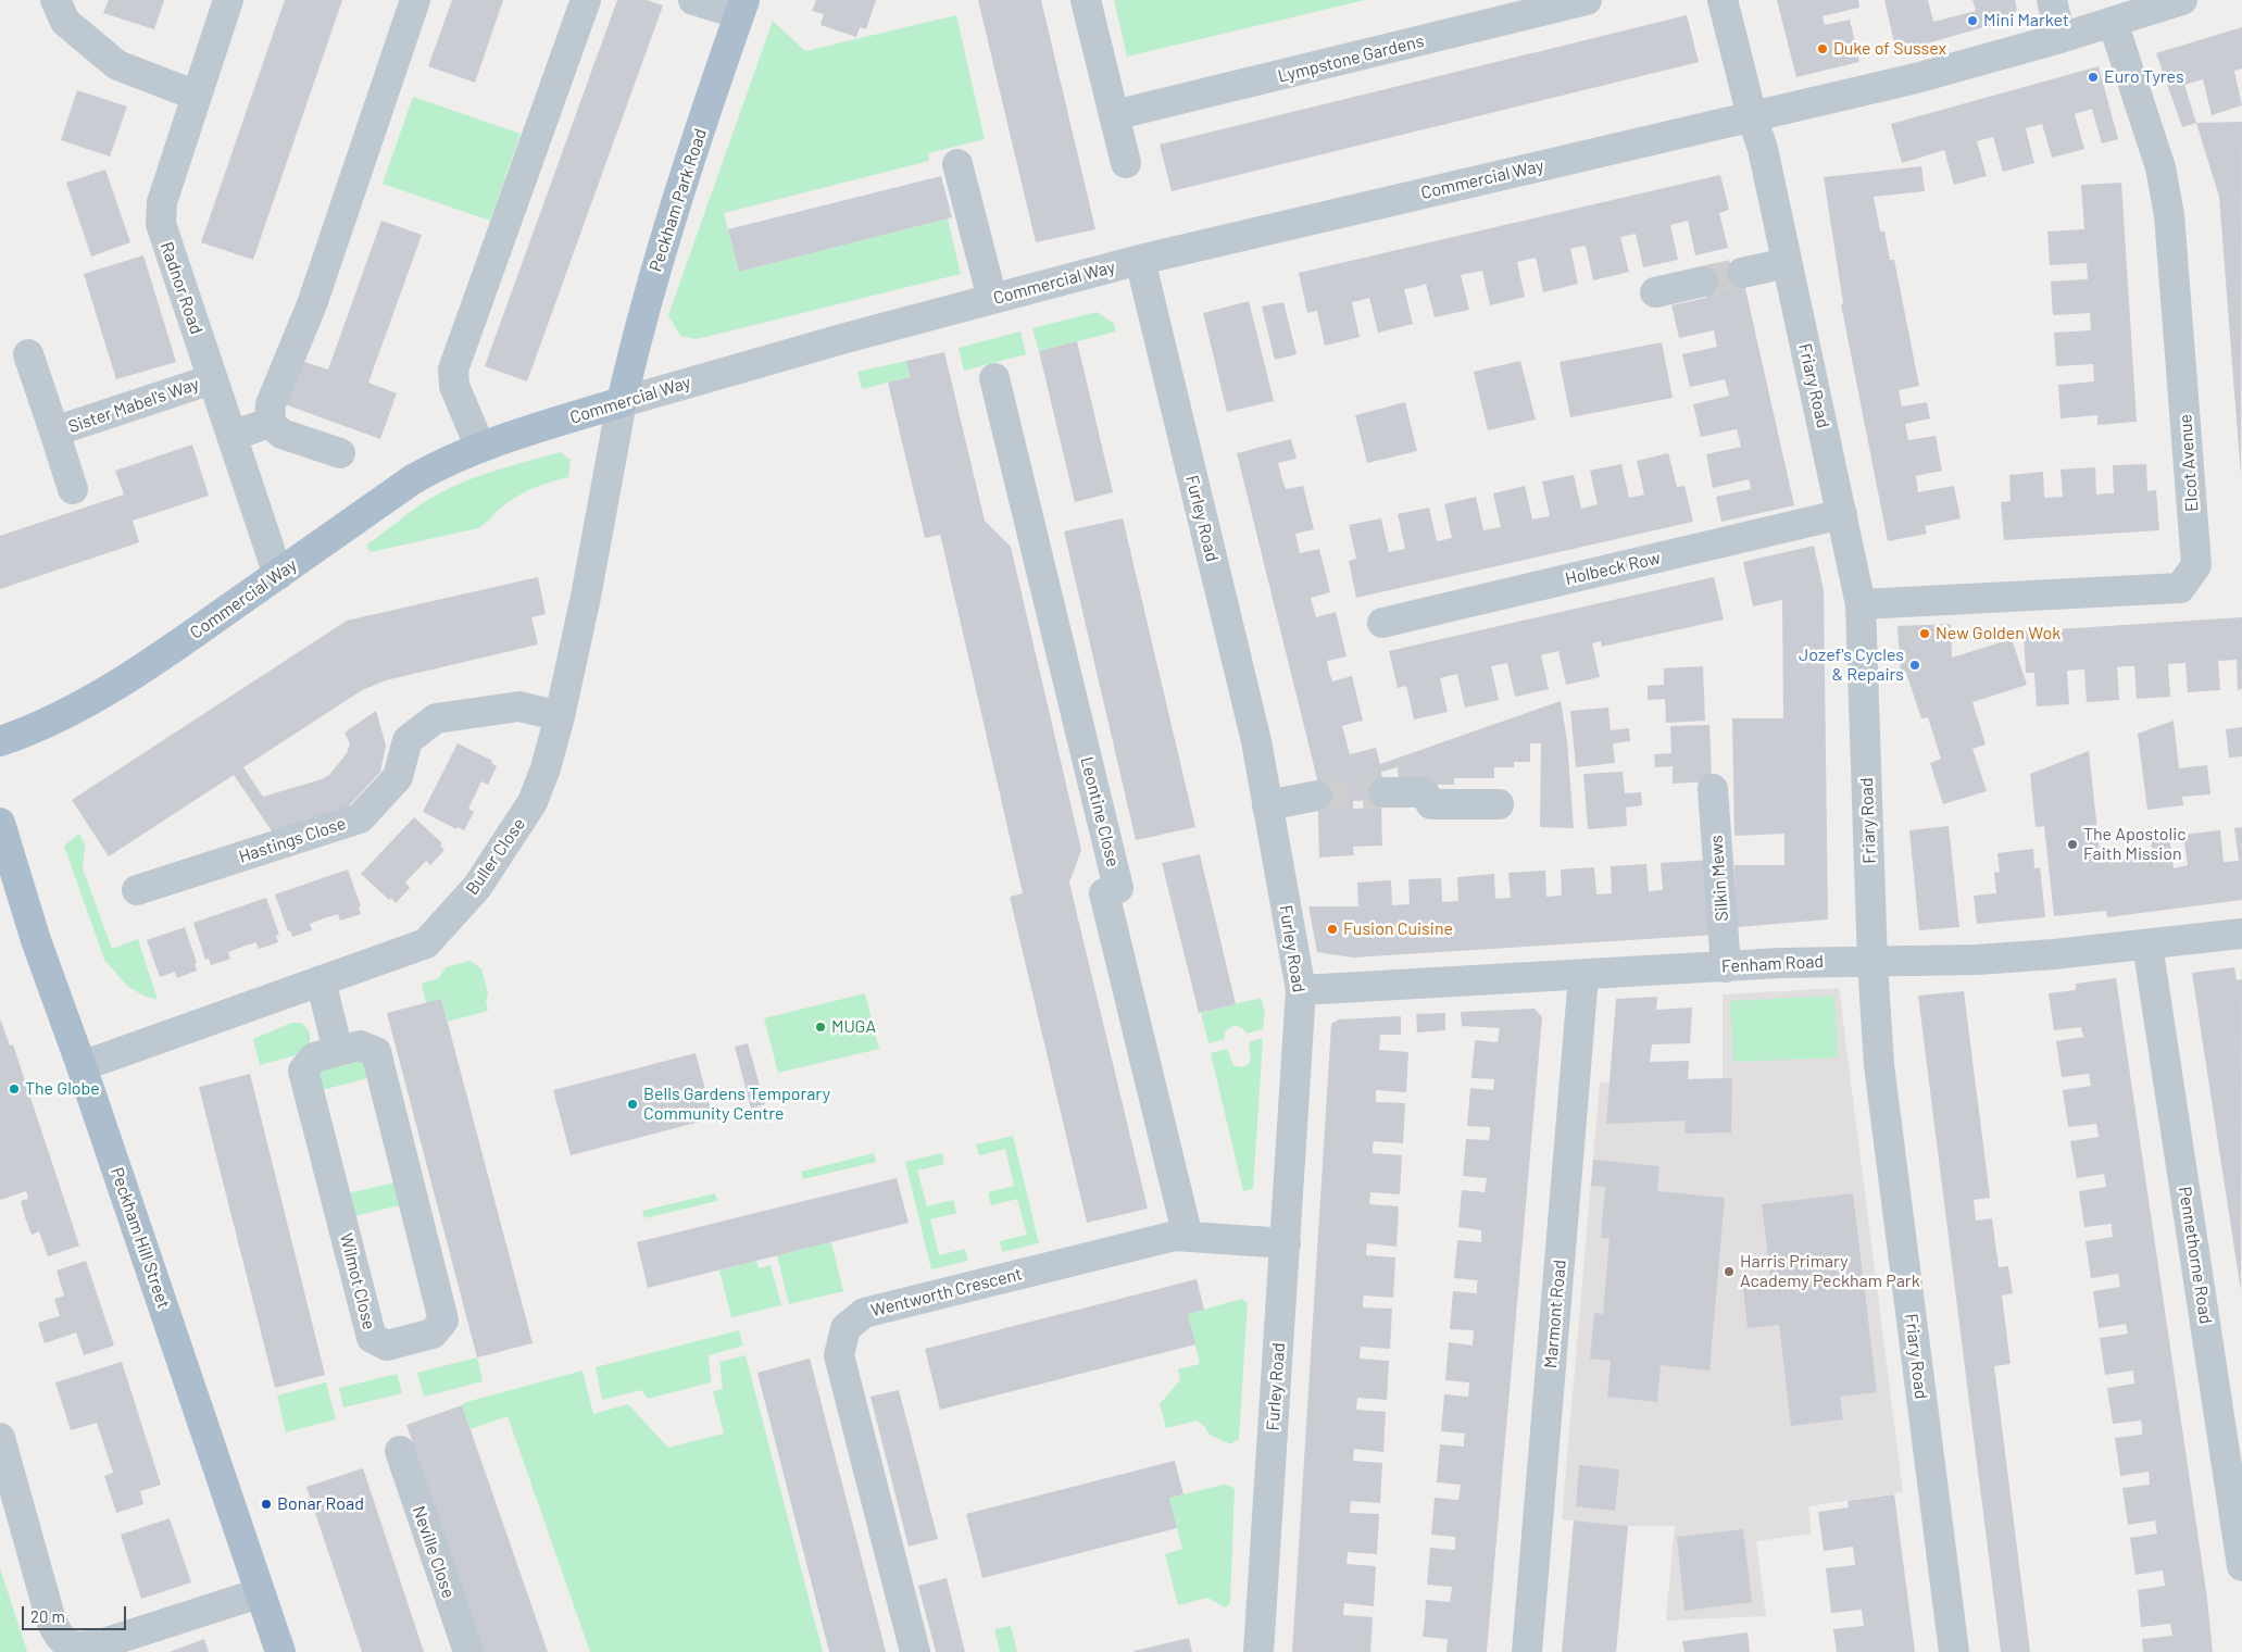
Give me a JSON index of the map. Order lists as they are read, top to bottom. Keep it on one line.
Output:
{"streets":{"main road":["Commercial Way","Peckham Park Road","Peckham Hill Street"],"street":["Lympstone Gardens","Radnor Road","Friary Road","Sister Mabel's Way","Elcot Avenue","Furley Road","Holbeck Row","Leontine Close","Hastings Close","Buller Close","Silkin Mews","Fenham Road","Pennethorne Road","Wilmot Close","Wentworth Crescent","Marmont Road","Neville Close"]},"crossings":[["Commercial Way","Peckham Park Road"],["Commercial Way","Radnor Road"],["Commercial Way","Friary Road"],["Commercial Way","Elcot Avenue"],["Commercial Way","Furley Road"],["Commercial Way","Buller Close"],["Peckham Park Road","Buller Close"],["Radnor Road","Sister Mabel's Way"],["Friary Road","Elcot Avenue"],["Friary Road","Holbeck Row"],["Friary Road","Fenham Road"],["Furley Road","Fenham Road"],["Furley Road","Wentworth Crescent"],["Leontine Close","Wentworth Crescent"],["Hastings Close","Buller Close"],["Buller Close","Peckham Hill Street"],["Silkin Mews","Fenham Road"],["Fenham Road","Pennethorne Road"],["Fenham Road","Marmont Road"]],"places":["Mini Market","Duke of Sussex","Euro Tyres","New Golden Wok","Jozef's Cycles & Repairs","The Apostolic Faith Mission","Fusion Cuisine","MUGA","The Globe","Bells Gardens Temporary Community Centre","Harris Primary Academy Peckham Park","Bonar Road"],"scale_bar":"20 m"}
